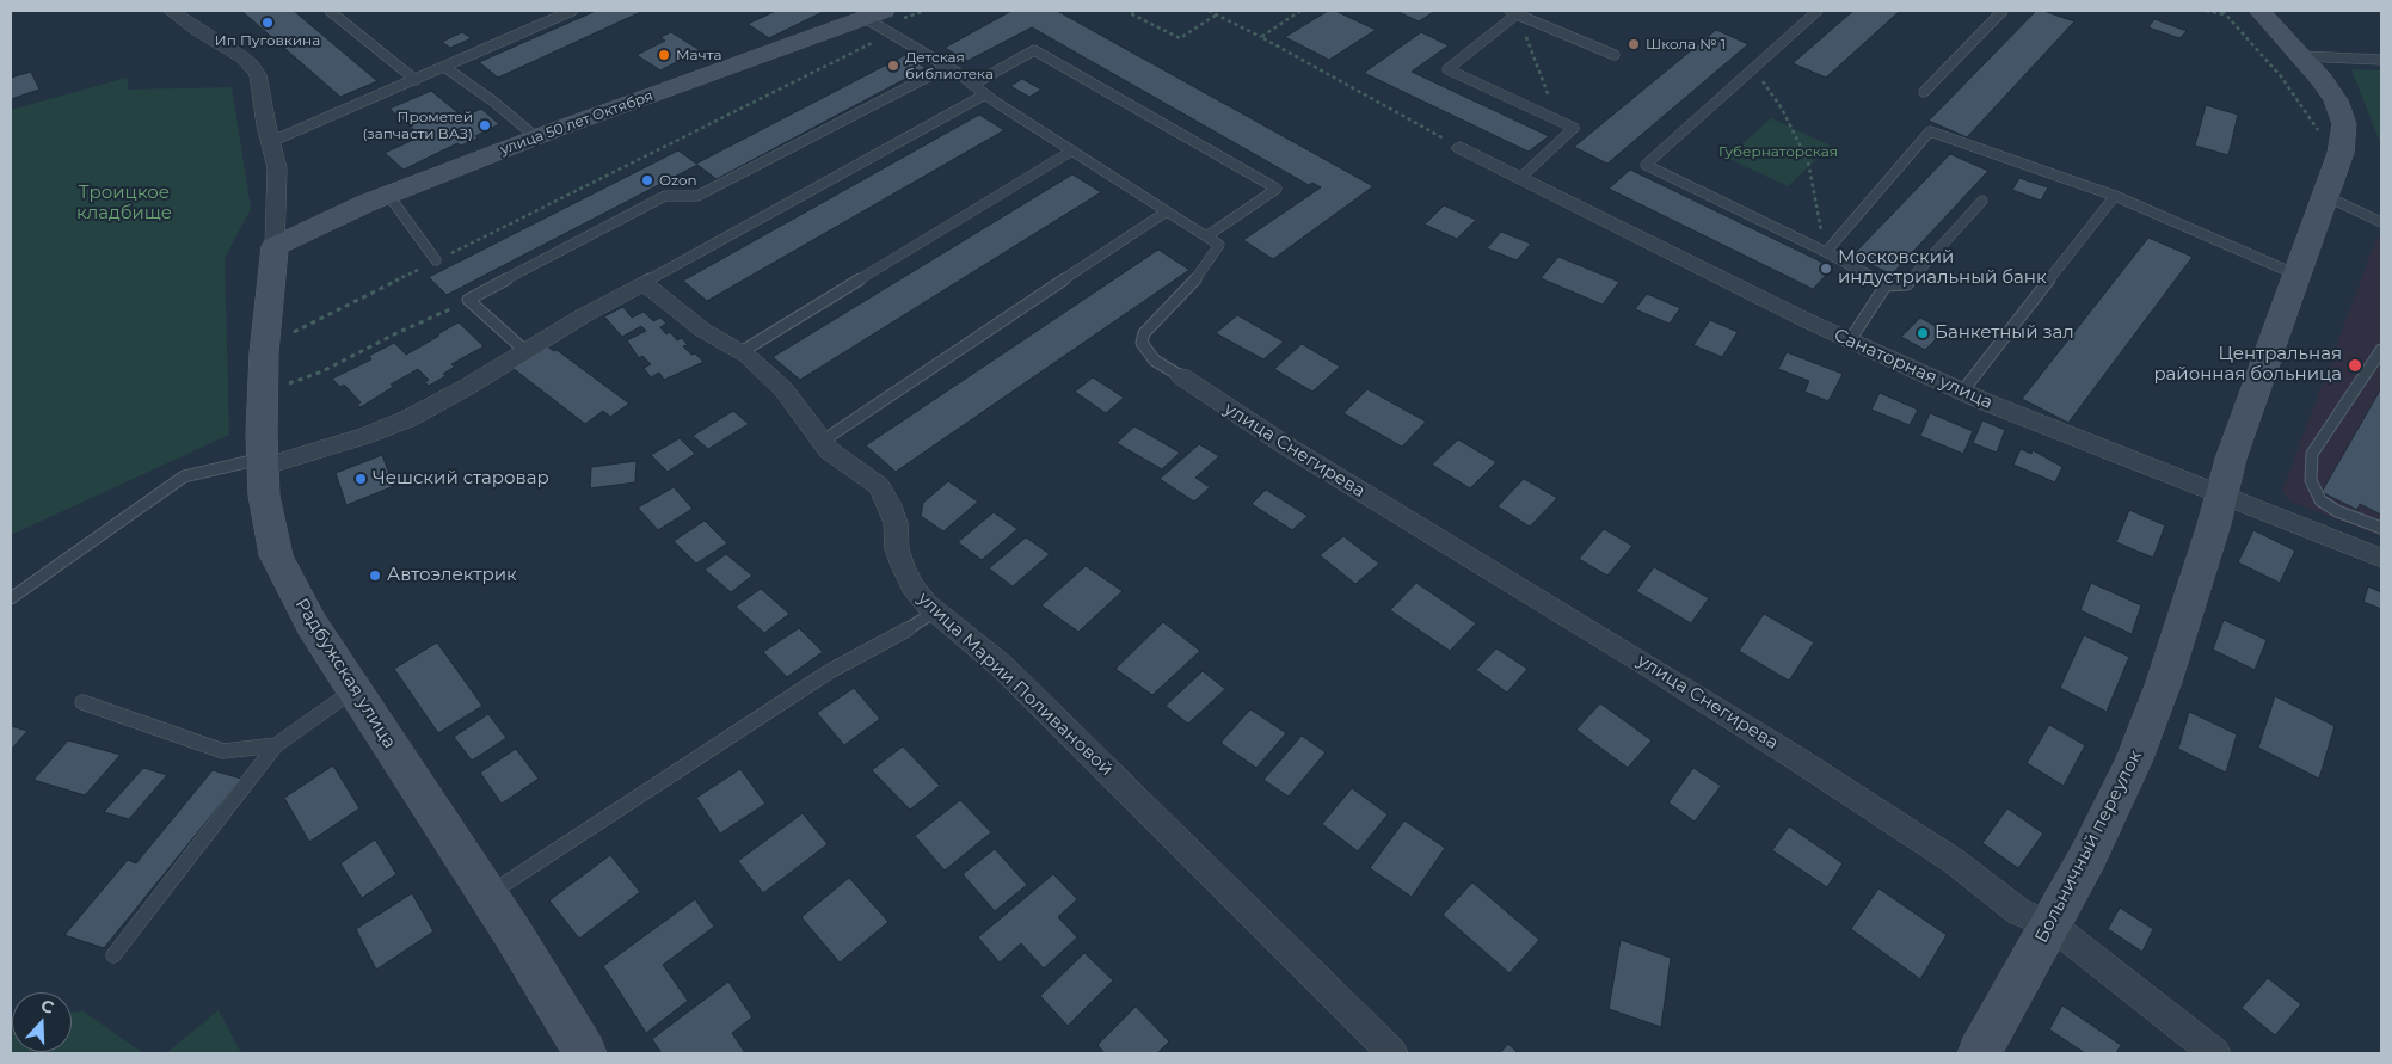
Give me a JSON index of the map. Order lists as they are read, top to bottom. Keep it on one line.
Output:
{"streets":{"street":["улица 50 лет Октября","Санаторная улица","улица Снегирева","Радбужская улица","улица Марии Поливановой","Больничный переулок"]},"crossings":[["улица 50 лет Октября","Радбужская улица"],["Санаторная улица","Больничный переулок"],["улица Снегирева","Больничный переулок"]],"parks":["Губернаторская","Троицкое кладбище"],"places":["Ип Пуговкина","Школа № 1","Мачта","Детская библиотека","Прометей (запчасти ВАЗ)","Ozon","Московский индустриальный банк","Банкетный зал","Центральная районная больница","Чешский старовар","Автоэлектрик"],"north":"top"}
